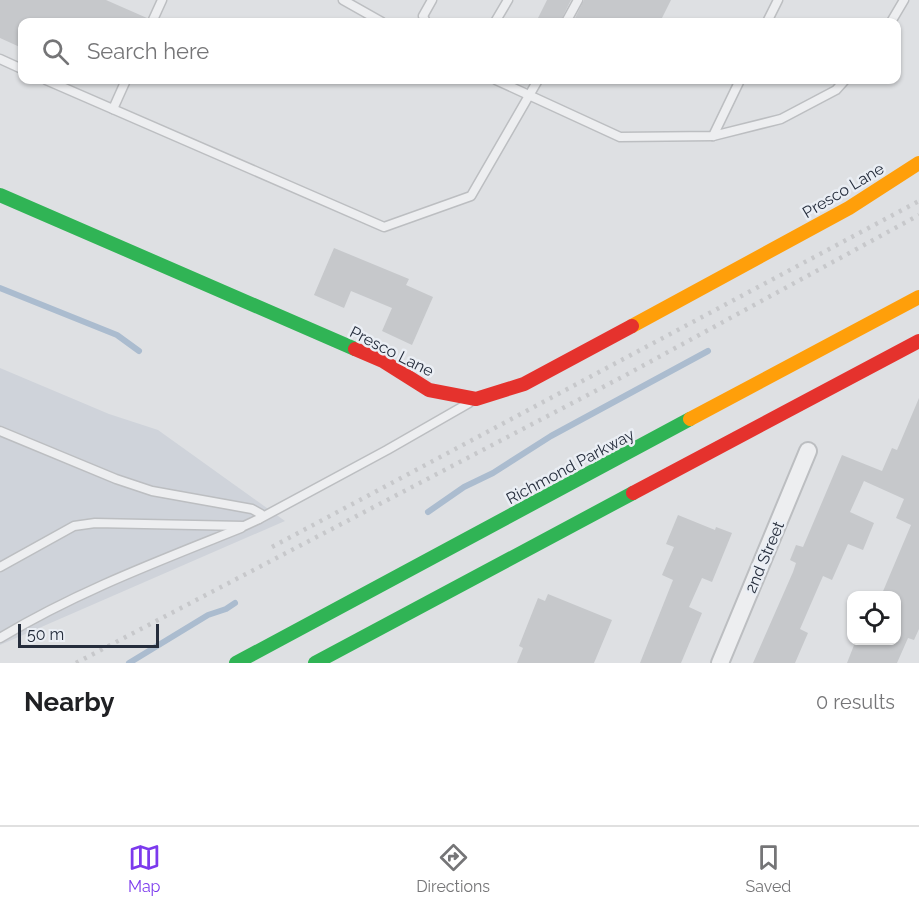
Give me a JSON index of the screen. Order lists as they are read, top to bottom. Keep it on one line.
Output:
{"streets":{"main road":["Presco Lane","Richmond Parkway"],"street":["2nd Street"]},"scale_bar":"50 m","page":{"search":"Search here","scale":"50 m","heading":["Nearby","0 results"],"nav":["Map","Directions","Saved"]}}
